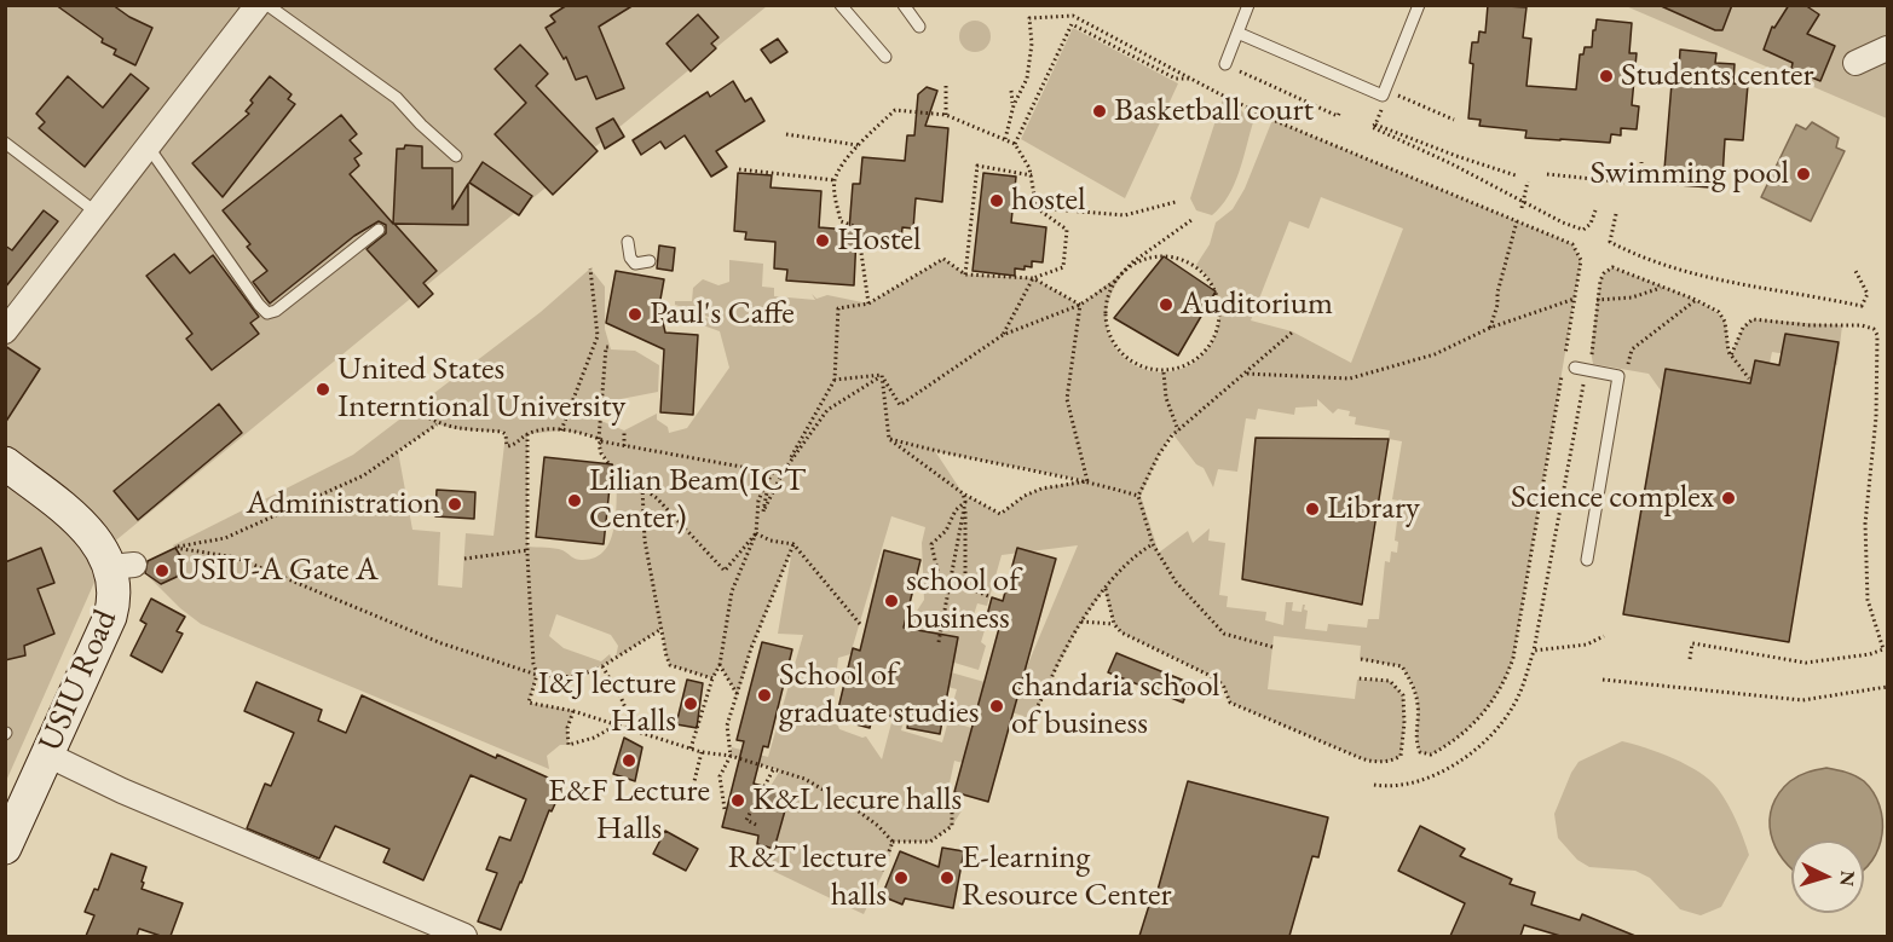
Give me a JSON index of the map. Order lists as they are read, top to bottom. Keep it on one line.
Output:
{"streets":{"street":["USIU Road"]},"places":["Students center","Basketball court","Swimming pool","hostel","Hostel","Auditorium","Paul's Caffe","United States Interntional University","Science complex","Lilian Beam(ICT Center)","Administration","Library","USIU-A Gate A","school of business","School of graduate studies","I&J lecture Halls","chandaria school of business","E&F Lecture Halls","K&L lecure halls","R&T lecture halls","E-learning Resource Center"],"north":"right"}
